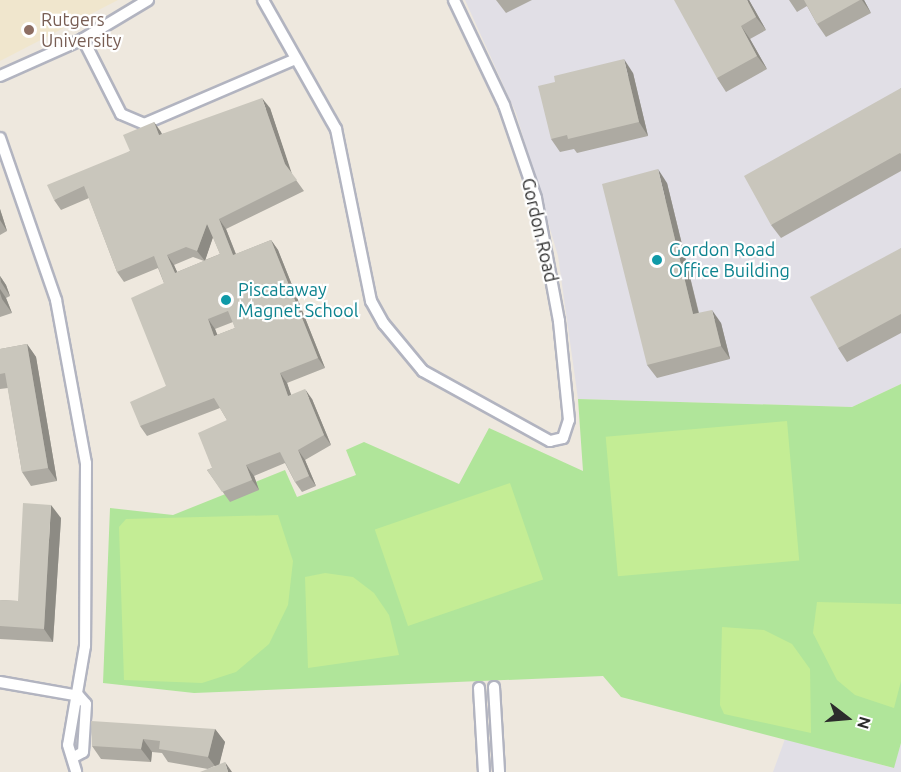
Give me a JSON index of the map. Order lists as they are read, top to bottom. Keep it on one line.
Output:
{"streets":{"street":["Gordon Road"]},"places":["Rutgers University","Gordon Road Office Building","Piscataway Magnet School"],"north":"right"}
